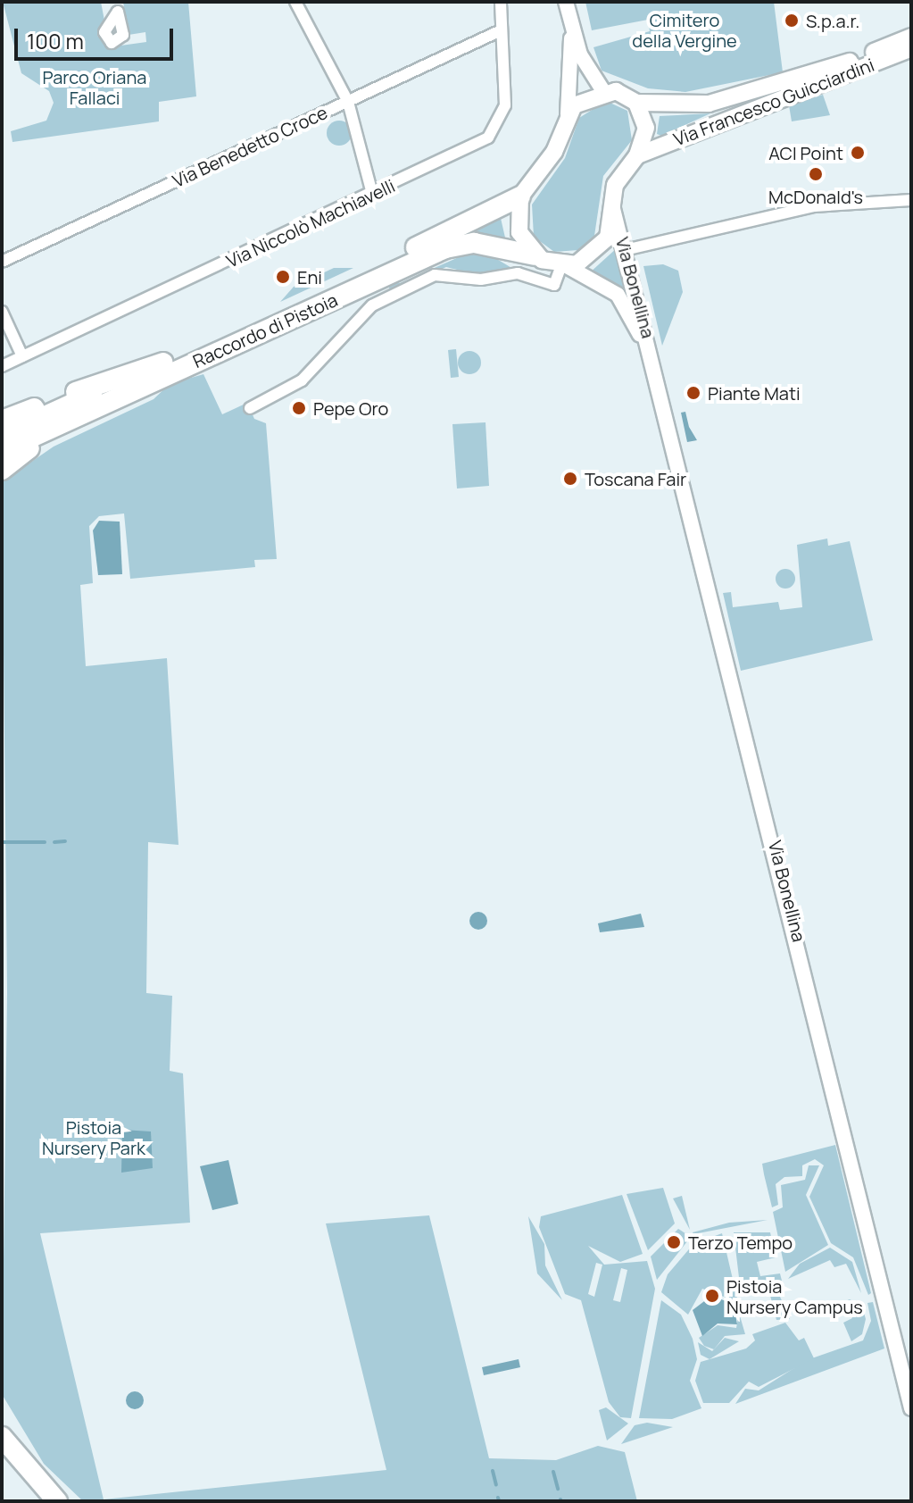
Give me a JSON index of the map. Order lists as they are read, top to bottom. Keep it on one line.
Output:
{"streets":{"highway":["Raccordo di Pistoia"],"main road":["Via Francesco Guicciardini","Via Bonellina"],"street":["Via Benedetto Croce","Via Niccolò Machiavelli"]},"crossings":[["Via Benedetto Croce","Via Niccolò Machiavelli"]],"parks":["Cimitero della Vergine","Parco Oriana Fallaci","Pistoia Nursery Park"],"places":["S.p.a.r.","ACI Point","McDonald's","Eni","Piante Mati","Pepe Oro","Toscana Fair","Terzo Tempo","Pistoia Nursery Campus"],"scale_bar":"100 m"}
